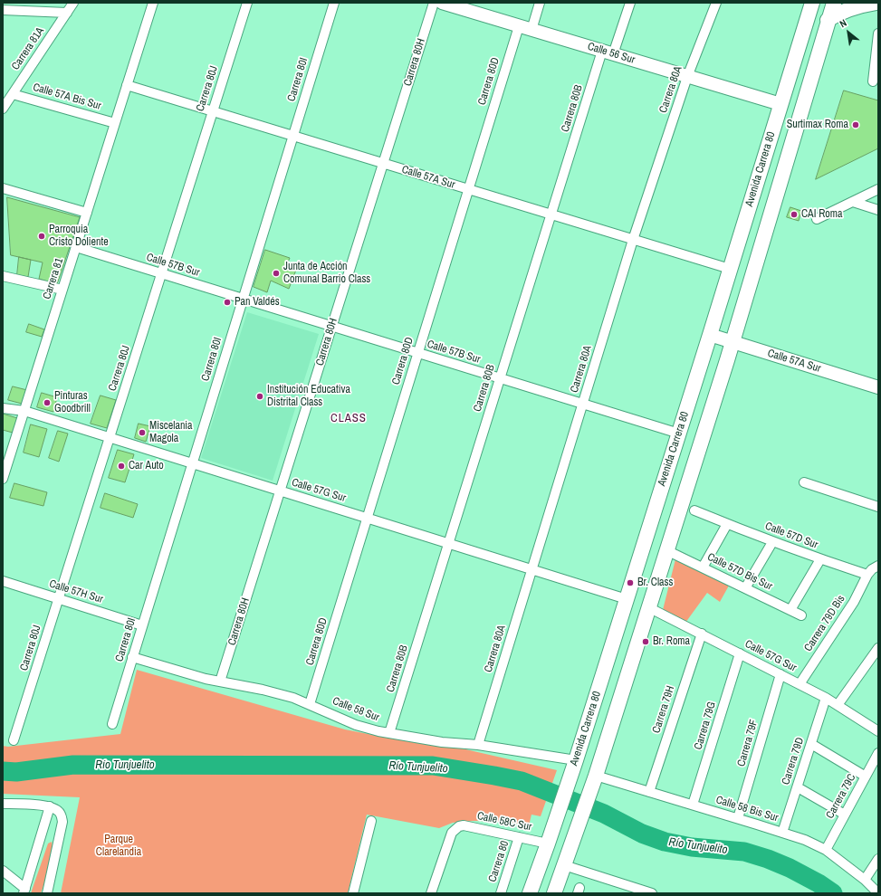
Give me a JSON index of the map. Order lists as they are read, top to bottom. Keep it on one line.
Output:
{"streets":{"main road":["Avenida Carrera 80"],"street":["Carrera 81A","Calle 56 Sur","Carrera 80H","Carrera 80I","Carrera 80D","Carrera 80J","Carrera 80A","Calle 57A Bis Sur","Carrera 80B","Calle 57A Sur","Calle 57B Sur","Carrera 81","Calle 57G Sur","Calle 57D Sur","Calle 57D Bis Sur","Calle 57H Sur","Carrera 79D Bis","Calle 58 Sur","Carrera 79H","Carrera 79G","Carrera 79F","Carrera 79D","Carrera 79C","Calle 58 Bis Sur","Calle 58C Sur","Carrera 80"]},"crossings":[["Carrera 81A","Calle 57A Bis Sur"],["Calle 56 Sur","Carrera 80D"],["Calle 56 Sur","Carrera 80A"],["Calle 56 Sur","Carrera 80B"],["Calle 56 Sur","Avenida Carrera 80"],["Carrera 80H","Calle 57A Sur"],["Carrera 80H","Calle 57B Sur"],["Carrera 80H","Calle 57G Sur"],["Carrera 80H","Calle 58 Sur"],["Carrera 80I","Calle 57A Sur"],["Carrera 80I","Calle 57B Sur"],["Carrera 80I","Calle 57G Sur"],["Carrera 80I","Calle 57H Sur"],["Carrera 80I","Calle 58 Sur"],["Carrera 80D","Calle 57A Sur"],["Carrera 80D","Calle 57B Sur"],["Carrera 80D","Calle 57G Sur"],["Carrera 80D","Calle 58 Sur"],["Carrera 80J","Calle 57A Sur"],["Carrera 80J","Calle 57B Sur"],["Carrera 80J","Calle 57G Sur"],["Carrera 80J","Calle 57H Sur"],["Carrera 80A","Calle 57A Sur"],["Carrera 80A","Calle 57B Sur"],["Carrera 80A","Calle 57G Sur"],["Carrera 80A","Calle 58 Sur"],["Calle 57A Bis Sur","Carrera 81"],["Carrera 80B","Calle 57A Sur"],["Carrera 80B","Calle 57B Sur"],["Carrera 80B","Calle 57G Sur"],["Carrera 80B","Calle 58 Sur"],["Avenida Carrera 80","Calle 57A Sur"],["Avenida Carrera 80","Calle 57B Sur"],["Avenida Carrera 80","Calle 57G Sur"],["Avenida Carrera 80","Calle 57D Bis Sur"],["Avenida Carrera 80","Calle 58 Sur"],["Avenida Carrera 80","Calle 58 Bis Sur"],["Avenida Carrera 80","Calle 58C Sur"],["Calle 57A Sur","Carrera 81"],["Calle 57B Sur","Carrera 81"],["Carrera 81","Calle 57G Sur"],["Calle 57G Sur","Carrera 79D Bis"],["Calle 57G Sur","Carrera 79H"],["Calle 57G Sur","Carrera 79G"],["Calle 57G Sur","Carrera 79F"],["Calle 57G Sur","Carrera 79D"],["Calle 57D Sur","Carrera 79D Bis"],["Carrera 79H","Calle 58 Bis Sur"],["Carrera 79G","Calle 58 Bis Sur"],["Carrera 79F","Calle 58 Bis Sur"],["Carrera 79D","Calle 58 Bis Sur"],["Carrera 79C","Calle 58 Bis Sur"],["Calle 58C Sur","Carrera 80"]],"districts":["CLASS"],"water":["Río Tunjuelito"],"parks":["Parque Clarelandia"],"places":["Surtimax Roma","CAI Roma","Parroquia Cristo Doliente","Junta de Acción Comunal Barrio Class","Pan Valdés","Institución Educativa Distrital Class","Pinturas Goodbrill","Miscelania Magola","Car Auto","Br. Class","Br. Roma"],"north":"top left"}
